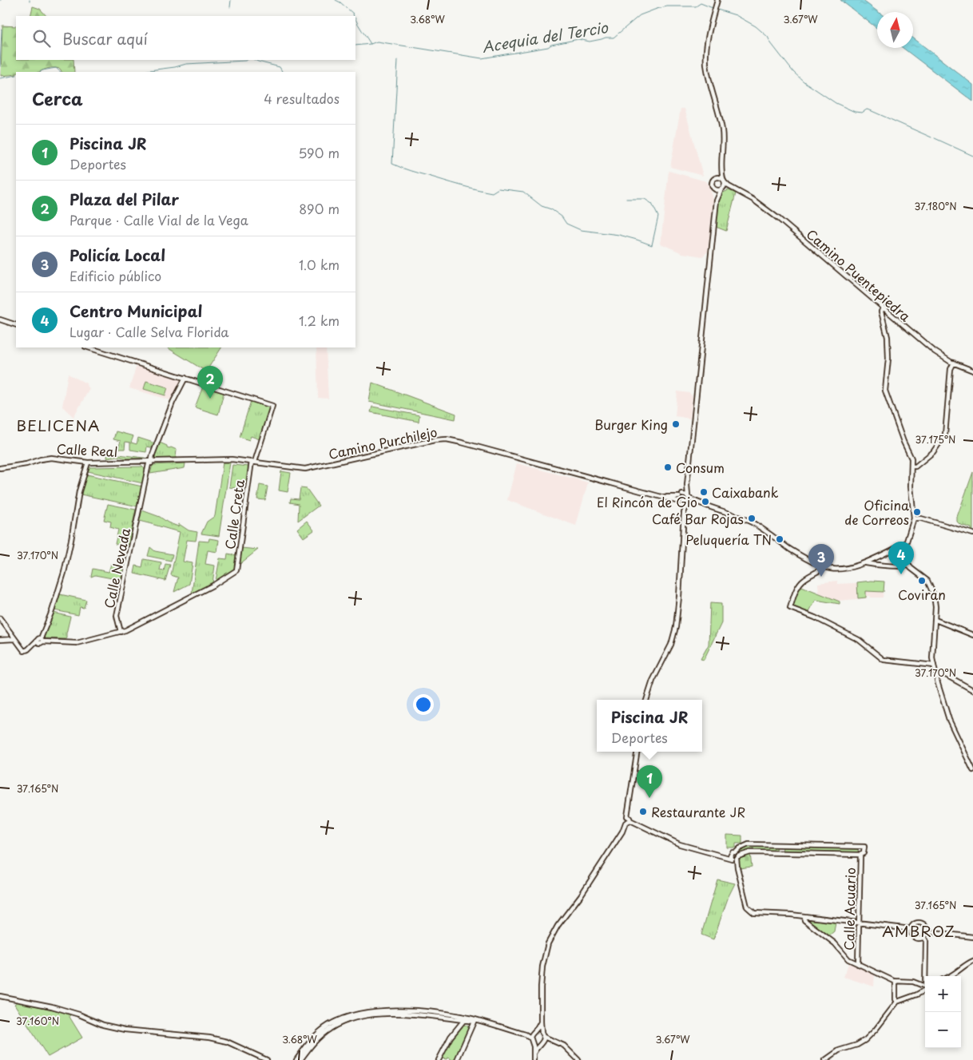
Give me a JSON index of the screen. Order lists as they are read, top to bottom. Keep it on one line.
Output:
{"streets":{"street":["Camino Puentepiedra","Camino Purchilejo","Calle Real","Calle Creta","Calle Nevada","Calle Acuario"]},"crossings":[["Camino Purchilejo","Calle Real"],["Camino Purchilejo","Calle Creta"],["Camino Purchilejo","Calle Nevada"],["Calle Real","Calle Nevada"],["Calle Creta","Calle Nevada"]],"districts":["BELICENA","AMBROZ"],"water":["Acequia del Tercio"],"places":["Burger King","Consum","Caixabank","El Rincón de Gio","Oficina de Correos","Café Bar Rojas","Peluquería TN","Covirán","Restaurante JR"],"north":"top","page":{"search":"Buscar aquí","heading":["Cerca","4 resultados"],"list":[{"mark":"1","name":"Piscina JR","note":"Deportes","value":"590 m"},{"mark":"2","name":"Plaza del Pilar","note":"Parque · Calle Vial de la Vega","value":"890 m"},{"mark":"3","name":"Policía Local","note":"Edificio público","value":"1.0 km"},{"mark":"4","name":"Centro Municipal","note":"Lugar · Calle Selva Florida","value":"1.2 km"}],"pins":["2","4","3","1"],"popup":["Piscina JR","Deportes"],"map_buttons":["+","−"]},"coordinates":["3.68°W","3.67°W","37.180°N","37.175°N","37.170°N","37.165°N","37.160°N"]}
